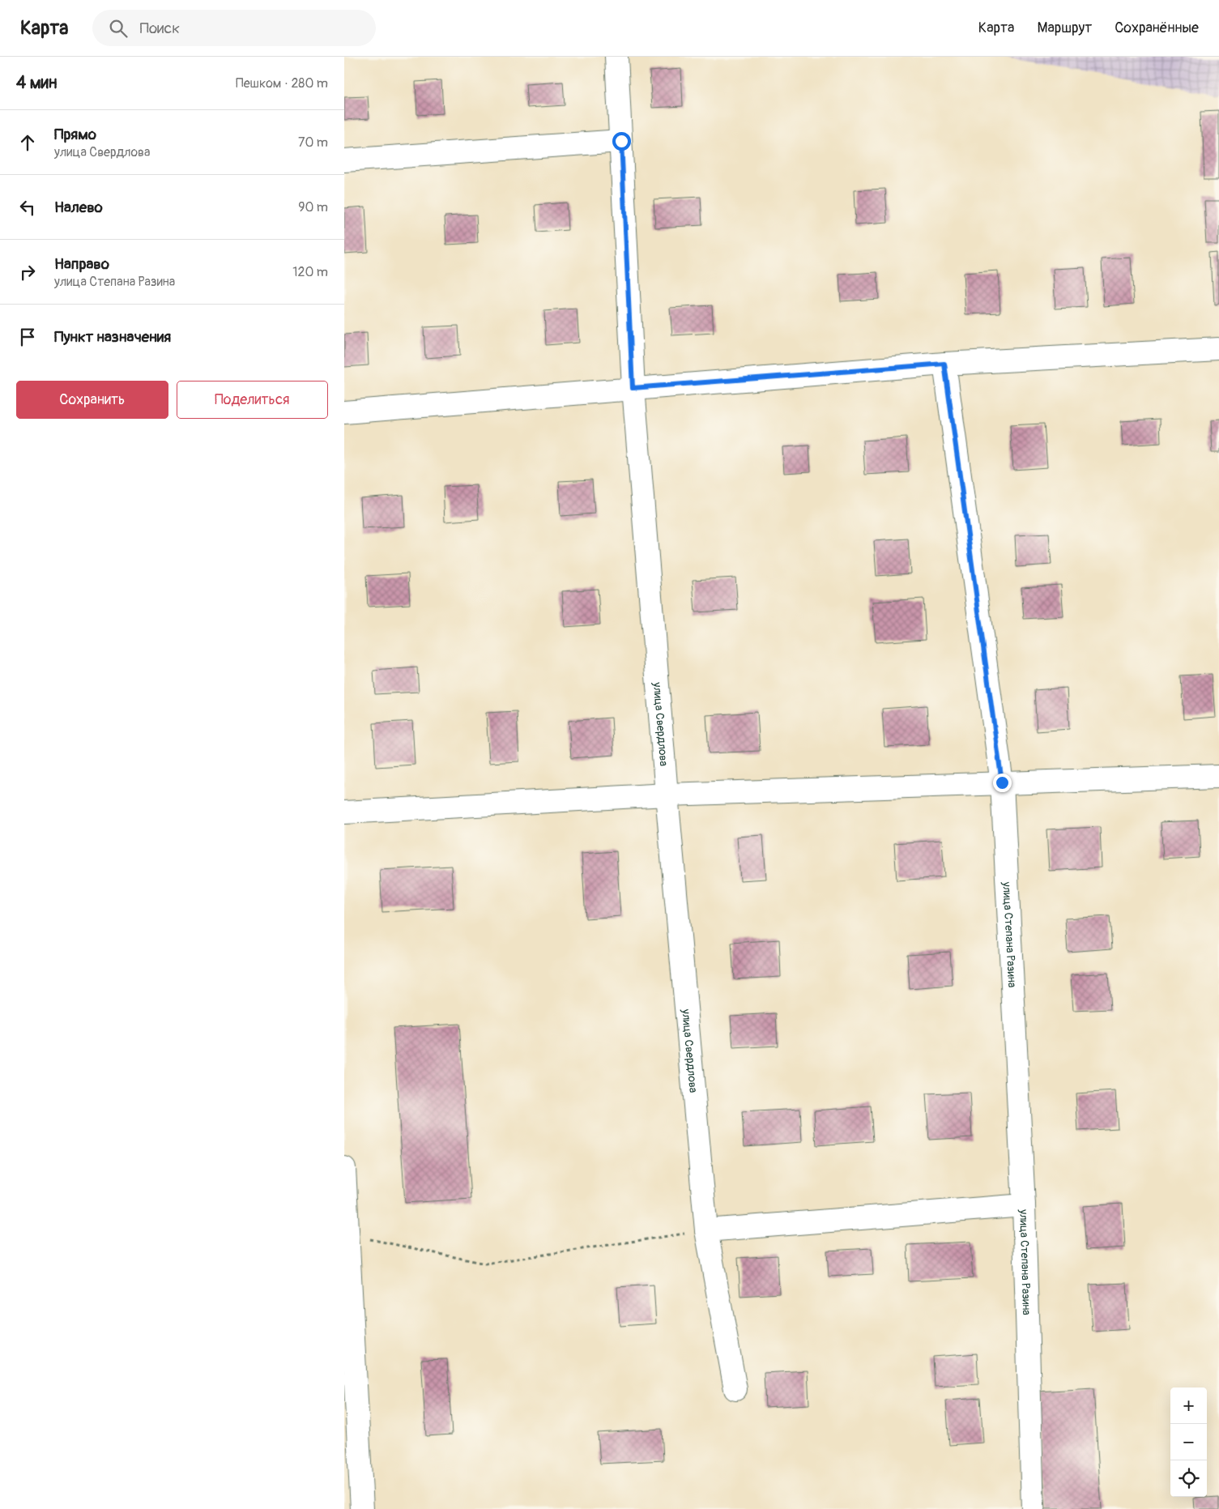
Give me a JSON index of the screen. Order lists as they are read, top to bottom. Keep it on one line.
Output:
{"streets":{"street":["улица Свердлова","улица Степана Разина"]},"page":{"header":"Карта","search":"Поиск","nav":["Карта","Маршрут","Сохранённые"],"heading":["4 мин","Пешком · 280 m"],"list":[["Прямо","улица Свердлова","70 m"],["Налево","90 m"],["Направо","улица Степана Разина","120 m"],"Пункт назначения"],"buttons":["Сохранить","Поделиться"],"map_buttons":["+","−"]}}
